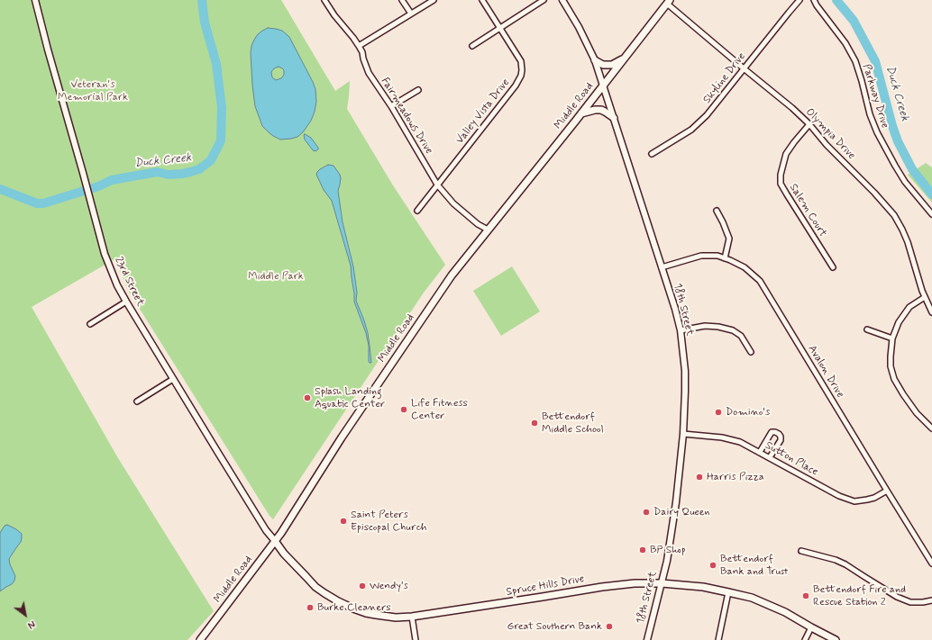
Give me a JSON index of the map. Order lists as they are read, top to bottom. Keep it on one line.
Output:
{"streets":{"main road":["Middle Road","Spruce Hills Drive"],"street":["Skyline Drive","Parkway Drive","Valley Vista Drive","Fairmeadows Drive","Olympia Drive","Salem Court","23rd Street","18th Street","Avalon Drive","Sutton Place"]},"crossings":[["Skyline Drive","Olympia Drive"],["Middle Road","Fairmeadows Drive"],["Middle Road","Olympia Drive"],["Middle Road","23rd Street"],["Middle Road","18th Street"],["Middle Road","Spruce Hills Drive"],["Valley Vista Drive","Fairmeadows Drive"],["Olympia Drive","Salem Court"],["23rd Street","Spruce Hills Drive"],["18th Street","Avalon Drive"],["18th Street","Sutton Place"],["18th Street","Spruce Hills Drive"],["Avalon Drive","Sutton Place"]],"water":["Duck Creek"],"parks":["Veteran's Memorial Park","Middle Park"],"places":["Splash Landing Aquatic Center","Life Fitness Center","Domino's","Bettendorf Middle School","Harris Pizza","Dairy Queen","Saint Peters Episcopal Church","BP Shop","Bettendorf Bank and Trust","Wendy's","Bettendorf Fire and Rescue Station 2","Burke Cleaners","Great Southern Bank"],"north":"bottom right"}
